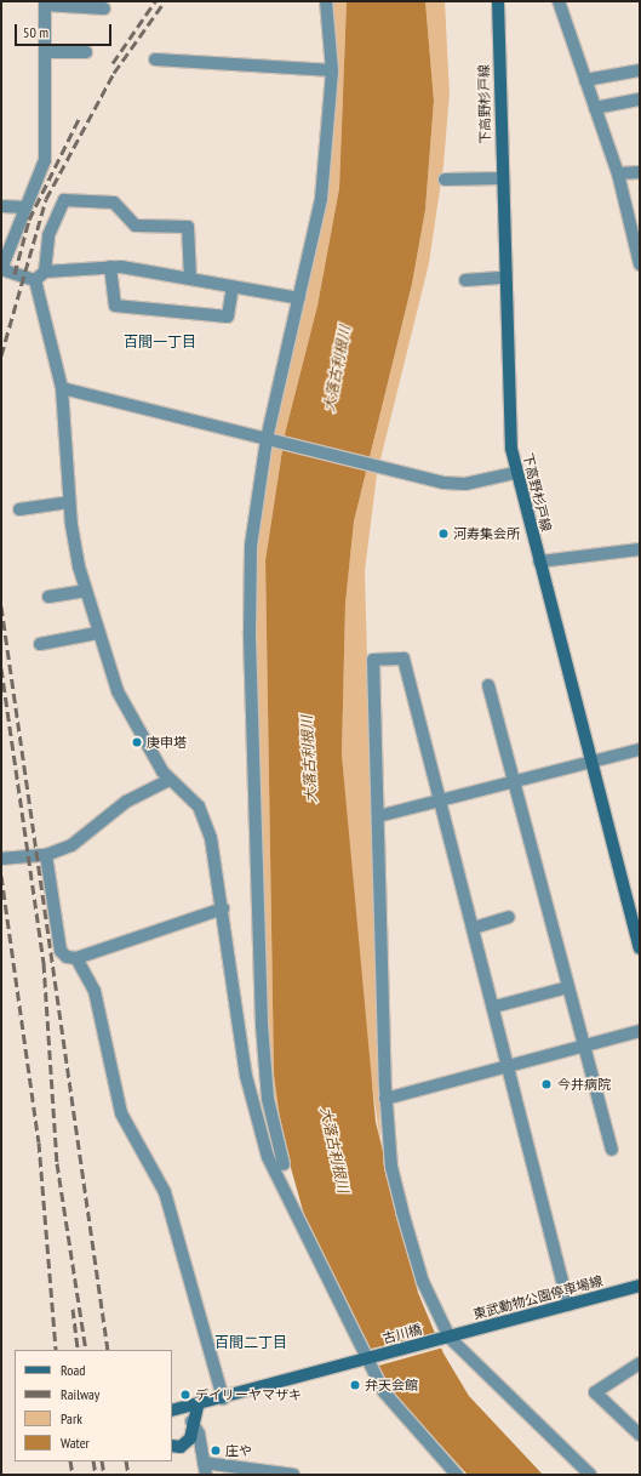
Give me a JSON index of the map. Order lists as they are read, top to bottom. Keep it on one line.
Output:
{"streets":{"main road":["下高野杉戸線","東武動物公園停車場線","古川橋"]},"crossings":[["東武動物公園停車場線","古川橋"]],"districts":["百間一丁目","百間二丁目"],"water":["大落古利根川"],"places":["河寿集会所","庚申塔","今井病院","弁天会館","デイリーヤマザキ","庄や"],"legend":["Road","Railway","Park","Water"],"scale_bar":"50 m"}
